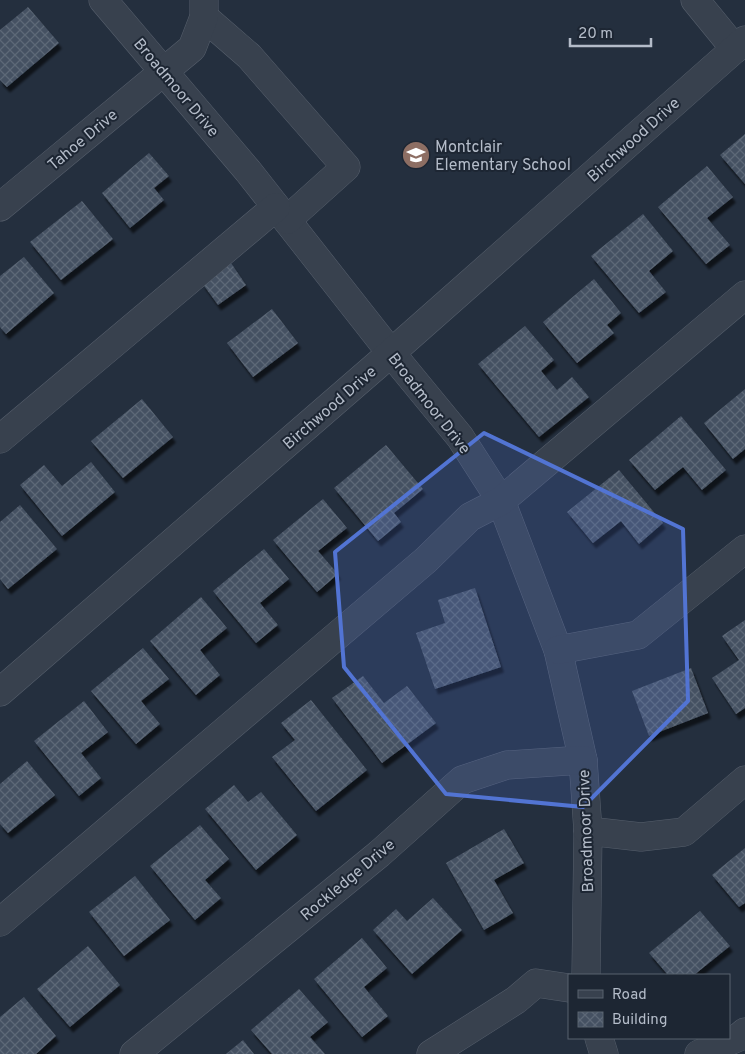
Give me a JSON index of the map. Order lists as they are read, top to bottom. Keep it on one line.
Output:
{"streets":{"street":["Broadmoor Drive","Tahoe Drive","Birchwood Drive","Rockledge Drive"]},"crossings":[["Broadmoor Drive","Tahoe Drive"],["Broadmoor Drive","Birchwood Drive"],["Broadmoor Drive","Rockledge Drive"]],"places":{"school or university":["Montclair Elementary School"]},"legend":["Road","Building"],"scale_bar":"20 m"}
